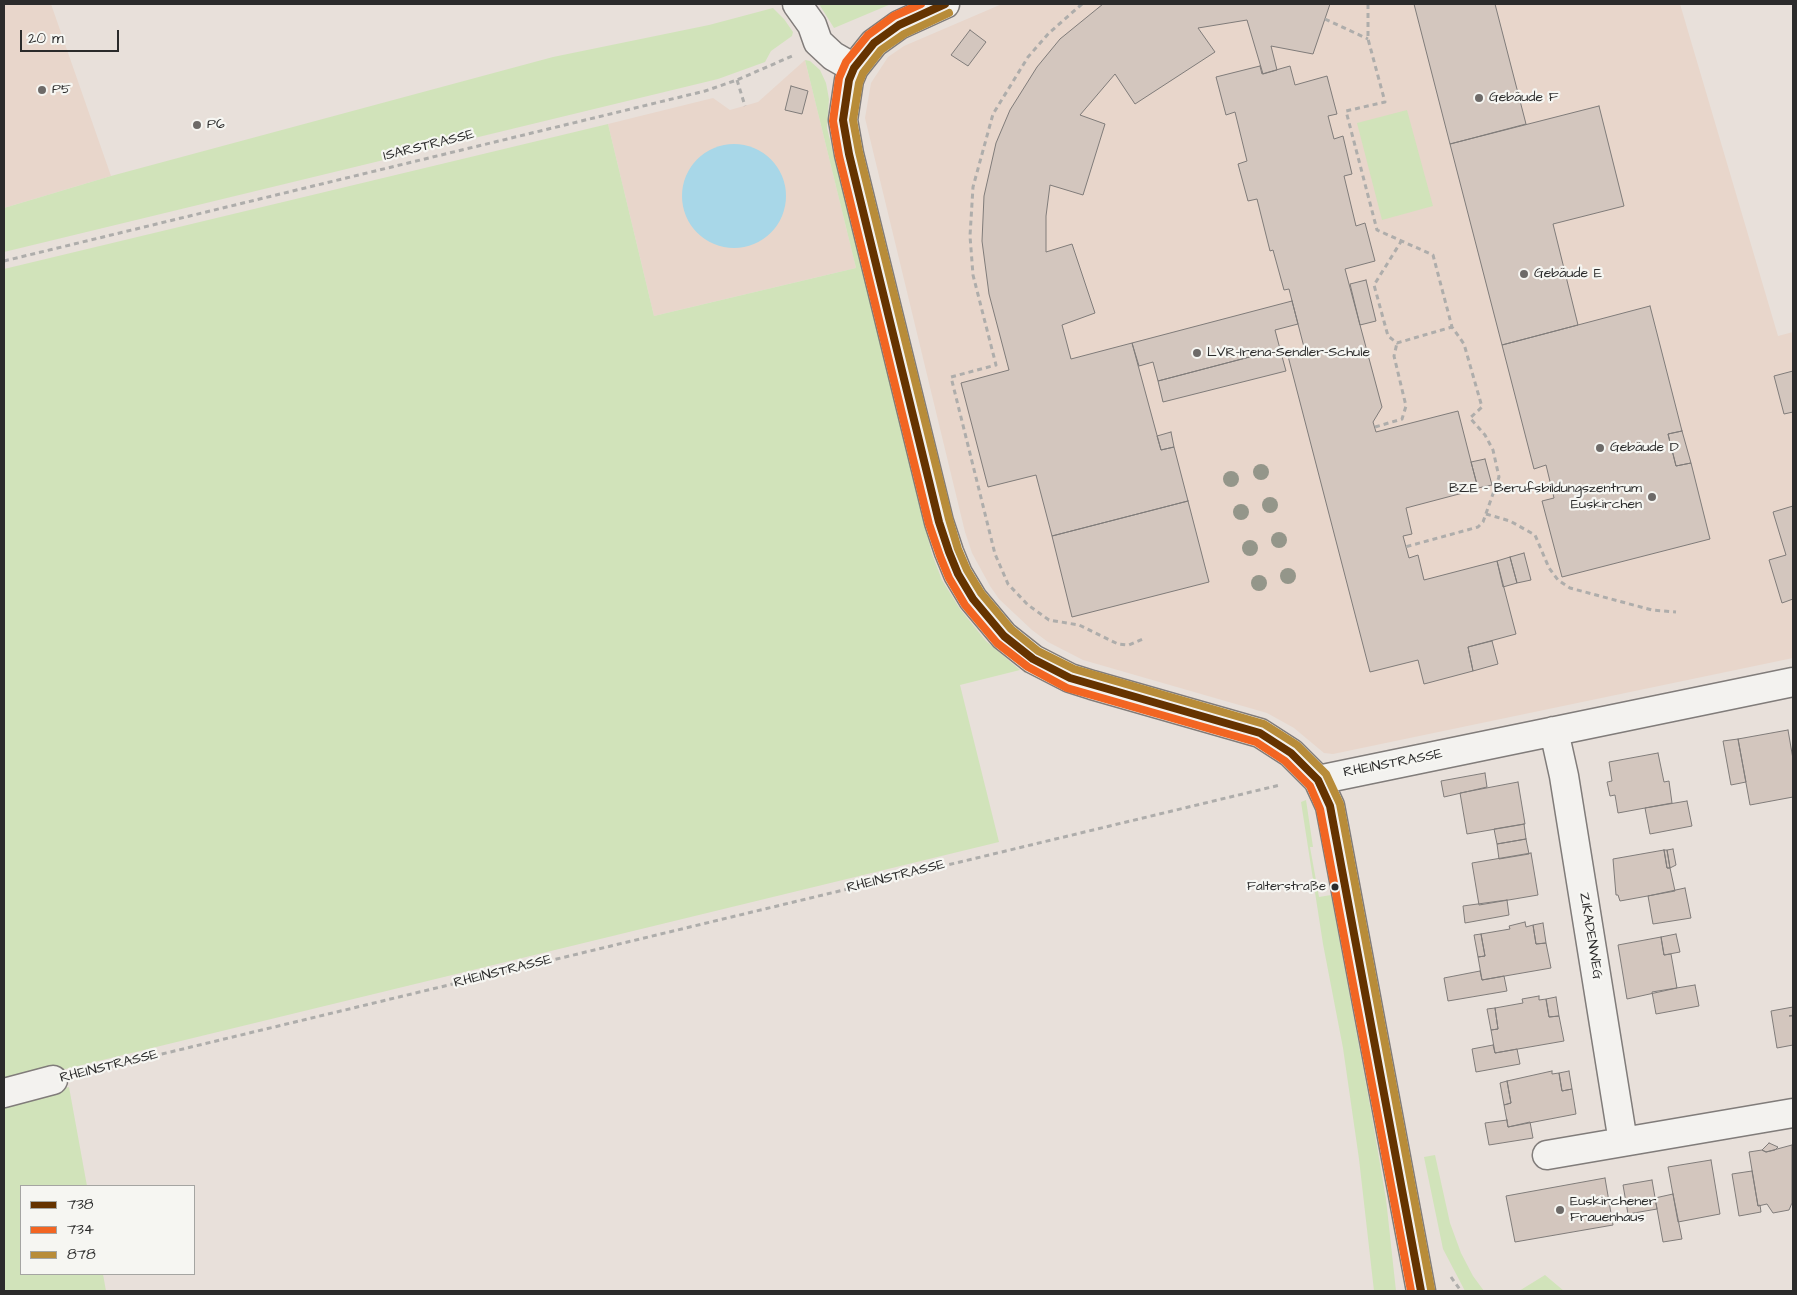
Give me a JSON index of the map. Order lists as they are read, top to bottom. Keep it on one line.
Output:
{"streets":{"street":["RHEINSTRASSE","ZIKADENWEG"],"path":["ISARSTRASSE"]},"crossings":[["RHEINSTRASSE","ZIKADENWEG"]],"places":["P5","Gebäude F","P6","Gebäude E","LVR-Irena-Sendler-Schule","Gebäude D","BZE – Berufsbildungszentrum Euskirchen","Falterstraße","Euskirchener Frauenhaus"],"lines":["transit line 738","transit line 734","transit line 878"],"legend":["738","734","878"],"scale_bar":"20 m"}
